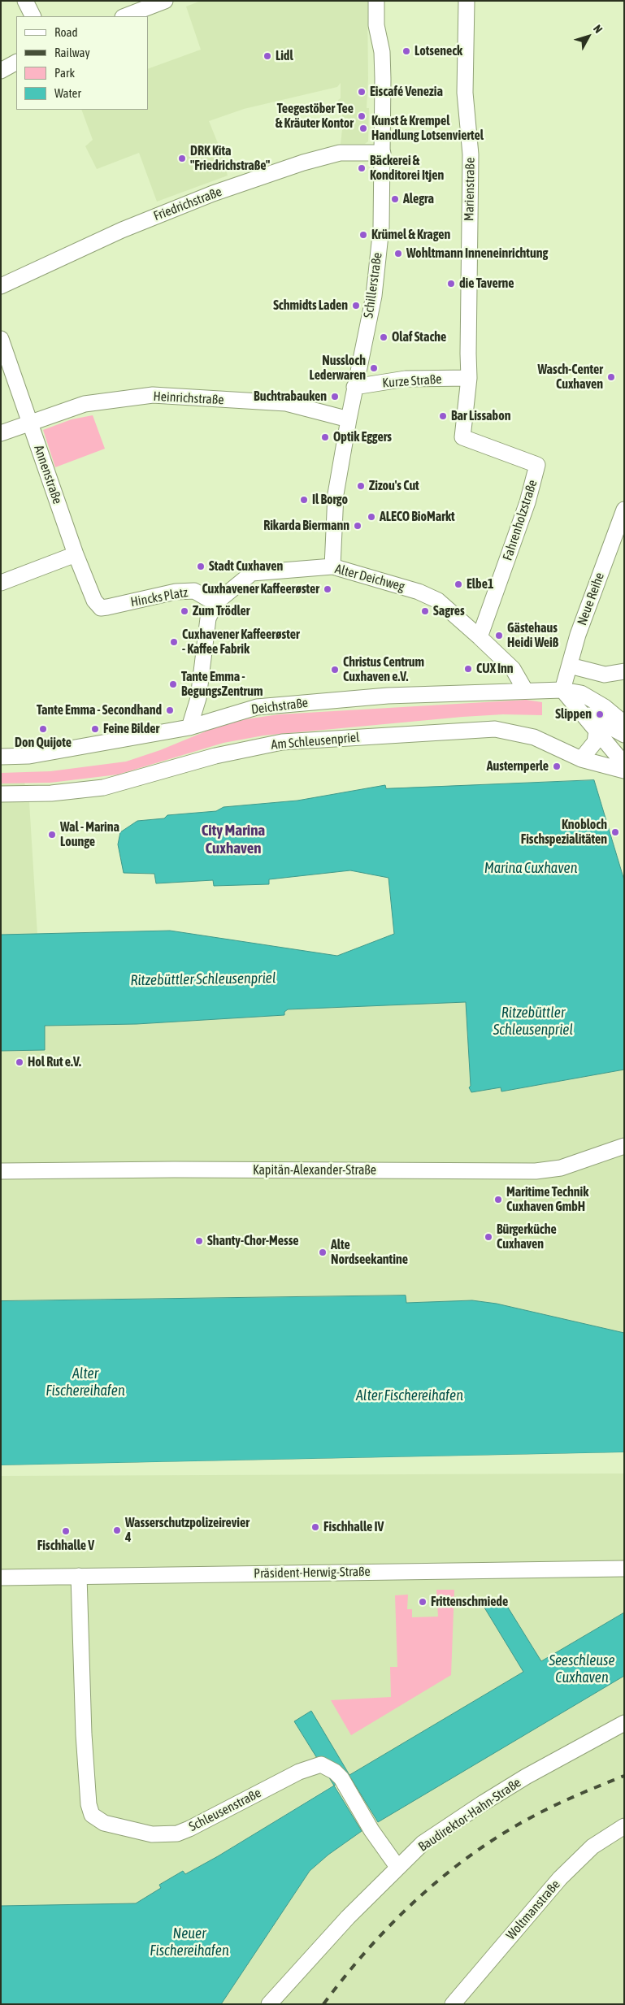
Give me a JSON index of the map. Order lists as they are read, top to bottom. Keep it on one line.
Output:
{"streets":{"street":["Marienstraße","Friedrichstraße","Schillerstraße","Kurze Straße","Heinrichstraße","Annenstraße","Fahrenholzstraße","Alter Deichweg","Hincks Platz","Neue Reihe","Deichstraße","Am Schleusenpriel","Kapitän-Alexander-Straße","Präsident-Herwig-Straße","Schleusenstraße","Baudirektor-Hahn-Straße","Woltmanstraße"]},"crossings":[["Marienstraße","Kurze Straße"],["Marienstraße","Fahrenholzstraße"],["Friedrichstraße","Schillerstraße"],["Schillerstraße","Kurze Straße"],["Schillerstraße","Heinrichstraße"],["Schillerstraße","Alter Deichweg"],["Kurze Straße","Fahrenholzstraße"],["Heinrichstraße","Annenstraße"],["Annenstraße","Hincks Platz"],["Fahrenholzstraße","Alter Deichweg"],["Alter Deichweg","Hincks Platz"],["Alter Deichweg","Deichstraße"],["Neue Reihe","Deichstraße"],["Präsident-Herwig-Straße","Schleusenstraße"],["Schleusenstraße","Baudirektor-Hahn-Straße"]],"districts":["City Marina Cuxhaven"],"water":["Marina Cuxhaven","Ritzebüttler Schleusenpriel","Alter Fischereihafen","Seeschleuse Cuxhaven","Neuer Fischereihafen"],"places":["Lotseneck","Lidl","Eiscafé Venezia","Teegestöber Tee & Kräuter Kontor","Kunst & Krempel Handlung Lotsenviertel","DRK Kita \"Friedrichstraße\"","Bäckerei & Konditorei Itjen","Alegra","Krümel & Kragen","Wohltmann Inneneinrichtung","die Taverne","Schmidts Laden","Olaf Stache","Nussloch Lederwaren","Wasch-Center Cuxhaven","Buchtrabauken","Bar Lissabon","Optik Eggers","Zizou's Cut","Il Borgo","ALECO BioMarkt","Rikarda Biermann","Stadt Cuxhaven","Elbe1","Cuxhavener Kaffeerøster","Zum Trödler","Sagres","Gästehaus Heidi Weiß","Cuxhavener Kaffeerøster - Kaffee Fabrik","CUX Inn","Christus Centrum Cuxhaven e.V.","Tante Emma - BegungsZentrum","Tante Emma - Secondhand","Slippen","Don Quijote","Feine Bilder","Austernperle","Knobloch Fischspezialitäten","Wal - Marina Lounge","Hol Rut e.V.","Maritime Technik Cuxhaven GmbH","Bürgerküche Cuxhaven","Shanty-Chor-Messe","Alte Nordseekantine","Fischhalle IV","Wasserschutzpolizeirevier 4","Fischhalle V","Frittenschmiede"],"legend":["Road","Railway","Park","Water"],"north":"top right"}
